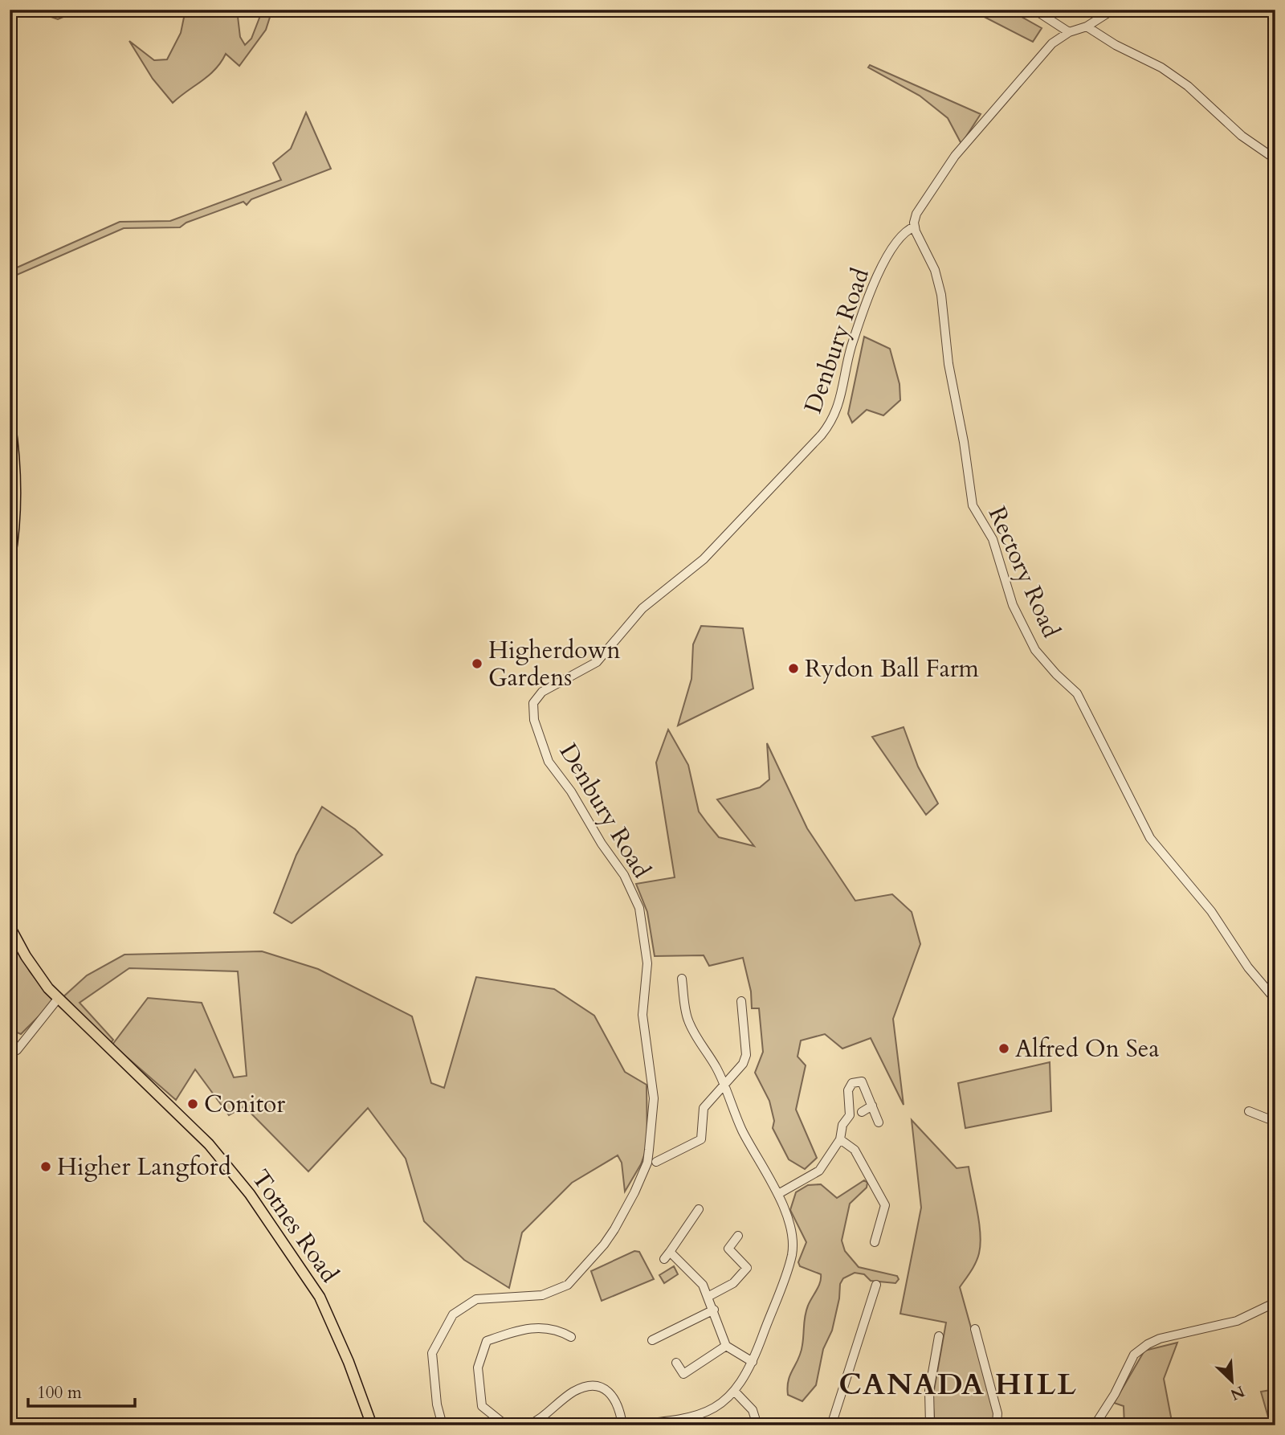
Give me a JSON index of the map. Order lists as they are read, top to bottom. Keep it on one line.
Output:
{"streets":{"main road":["Totnes Road"],"street":["Denbury Road","Rectory Road"]},"crossings":[["Denbury Road","Rectory Road"]],"districts":["CANADA HILL"],"places":["Higherdown Gardens","Rydon Ball Farm","Alfred On Sea","Conitor","Higher Langford"],"scale_bar":"100 m","north":"bottom right"}
